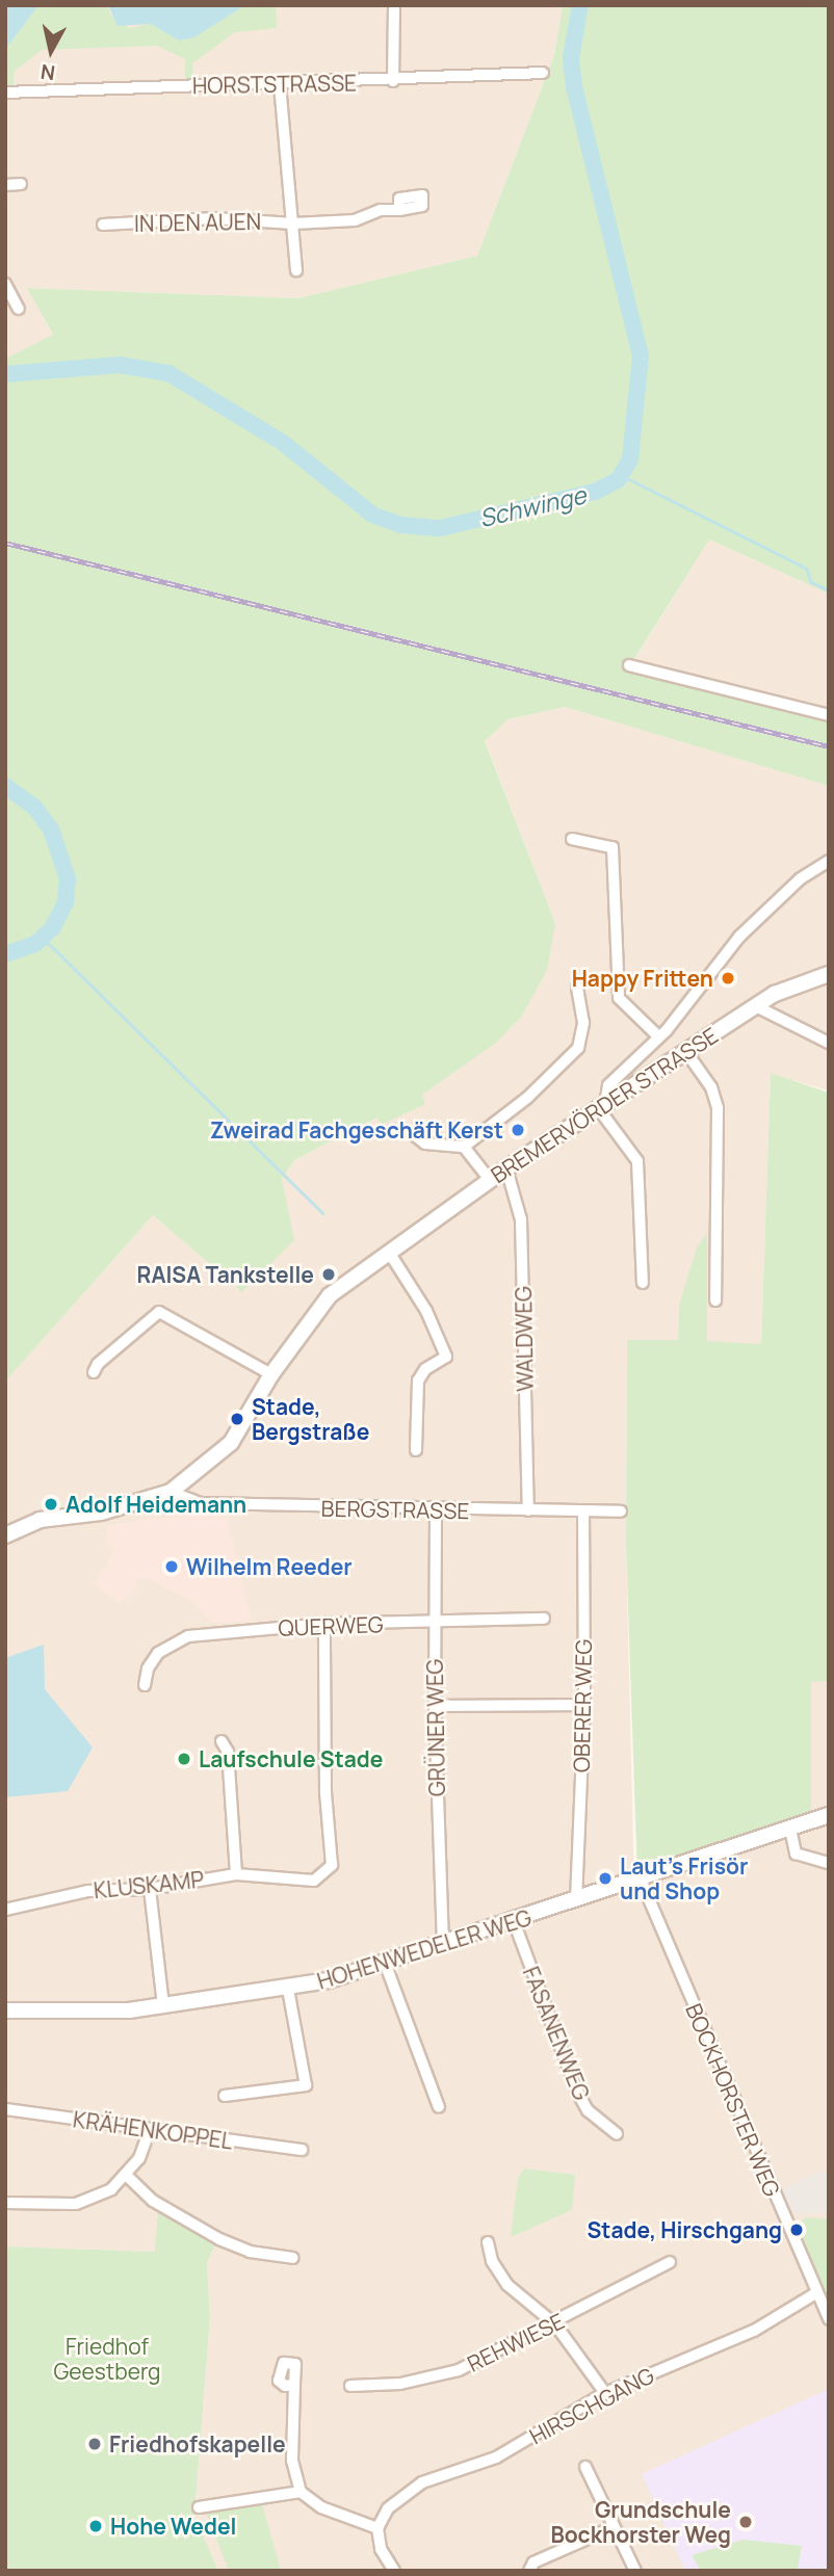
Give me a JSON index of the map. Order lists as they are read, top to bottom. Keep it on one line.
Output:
{"streets":{"main road":["BREMERVÖRDER STRASSE","HOHENWEDELER WEG"],"street":["HORSTSTRASSE","IN DEN AUEN","WALDWEG","BERGSTRASSE","QUERWEG","OBERER WEG","GRÜNER WEG","KLUSKAMP","FASANENWEG","BOCKHORSTER WEG","KRÄHENKOPPEL","REHWIESE","HIRSCHGANG"]},"crossings":[["HORSTSTRASSE","IN DEN AUEN"],["BREMERVÖRDER STRASSE","WALDWEG"],["BREMERVÖRDER STRASSE","BERGSTRASSE"],["WALDWEG","BERGSTRASSE"],["BERGSTRASSE","OBERER WEG"],["BERGSTRASSE","GRÜNER WEG"],["QUERWEG","GRÜNER WEG"],["QUERWEG","KLUSKAMP"],["OBERER WEG","HOHENWEDELER WEG"],["GRÜNER WEG","HOHENWEDELER WEG"],["HOHENWEDELER WEG","FASANENWEG"],["HOHENWEDELER WEG","BOCKHORSTER WEG"],["BOCKHORSTER WEG","HIRSCHGANG"]],"water":["Schwinge"],"parks":["Friedhof Geestberg"],"places":["Happy Fritten","Zweirad Fachgeschäft Kerst","RAISA Tankstelle","Stade, Bergstraße","Adolf Heidemann","Wilhelm Reeder","Laufschule Stade","Laut's Frisör und Shop","Stade, Hirschgang","Friedhofskapelle","Grundschule Bockhorster Weg","Hohe Wedel"],"north":"bottom"}
